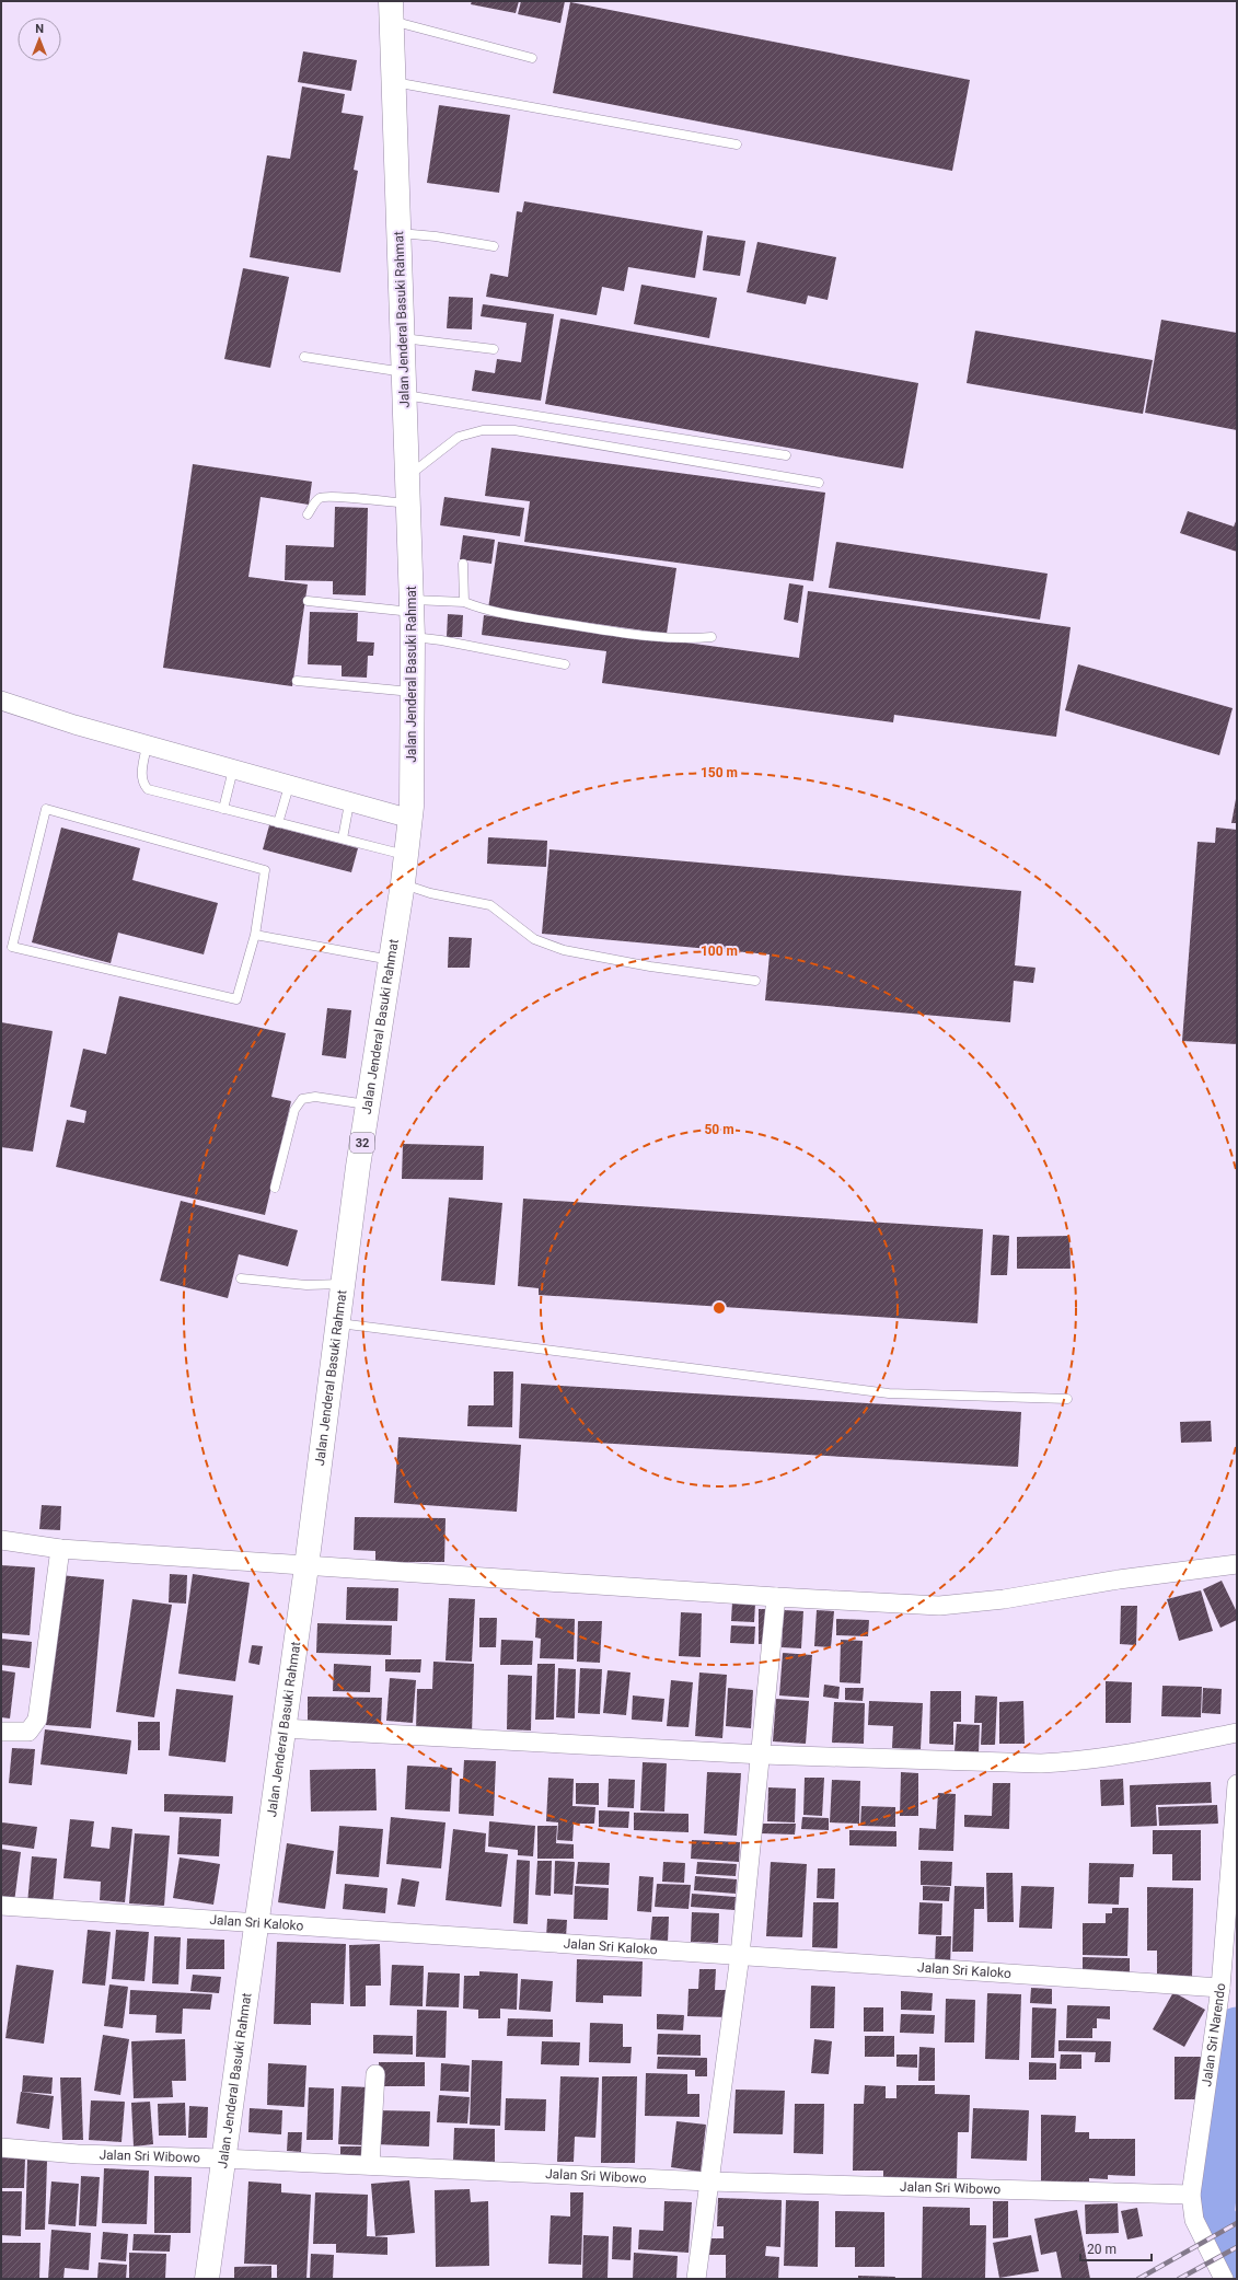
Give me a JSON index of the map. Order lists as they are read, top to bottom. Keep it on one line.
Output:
{"streets":{"highway":["Jalan Jenderal Basuki Rahmat","32"],"street":["Jalan Sri Kaloko","Jalan Sri Narendo","Jalan Sri Wibowo"]},"crossings":[["Jalan Jenderal Basuki Rahmat","Jalan Sri Kaloko"],["Jalan Jenderal Basuki Rahmat","Jalan Sri Wibowo"],["Jalan Sri Kaloko","Jalan Sri Narendo"],["Jalan Sri Narendo","Jalan Sri Wibowo"]],"scale_bar":"20 m","north":"top","rings":["150 m","100 m","50 m"]}
